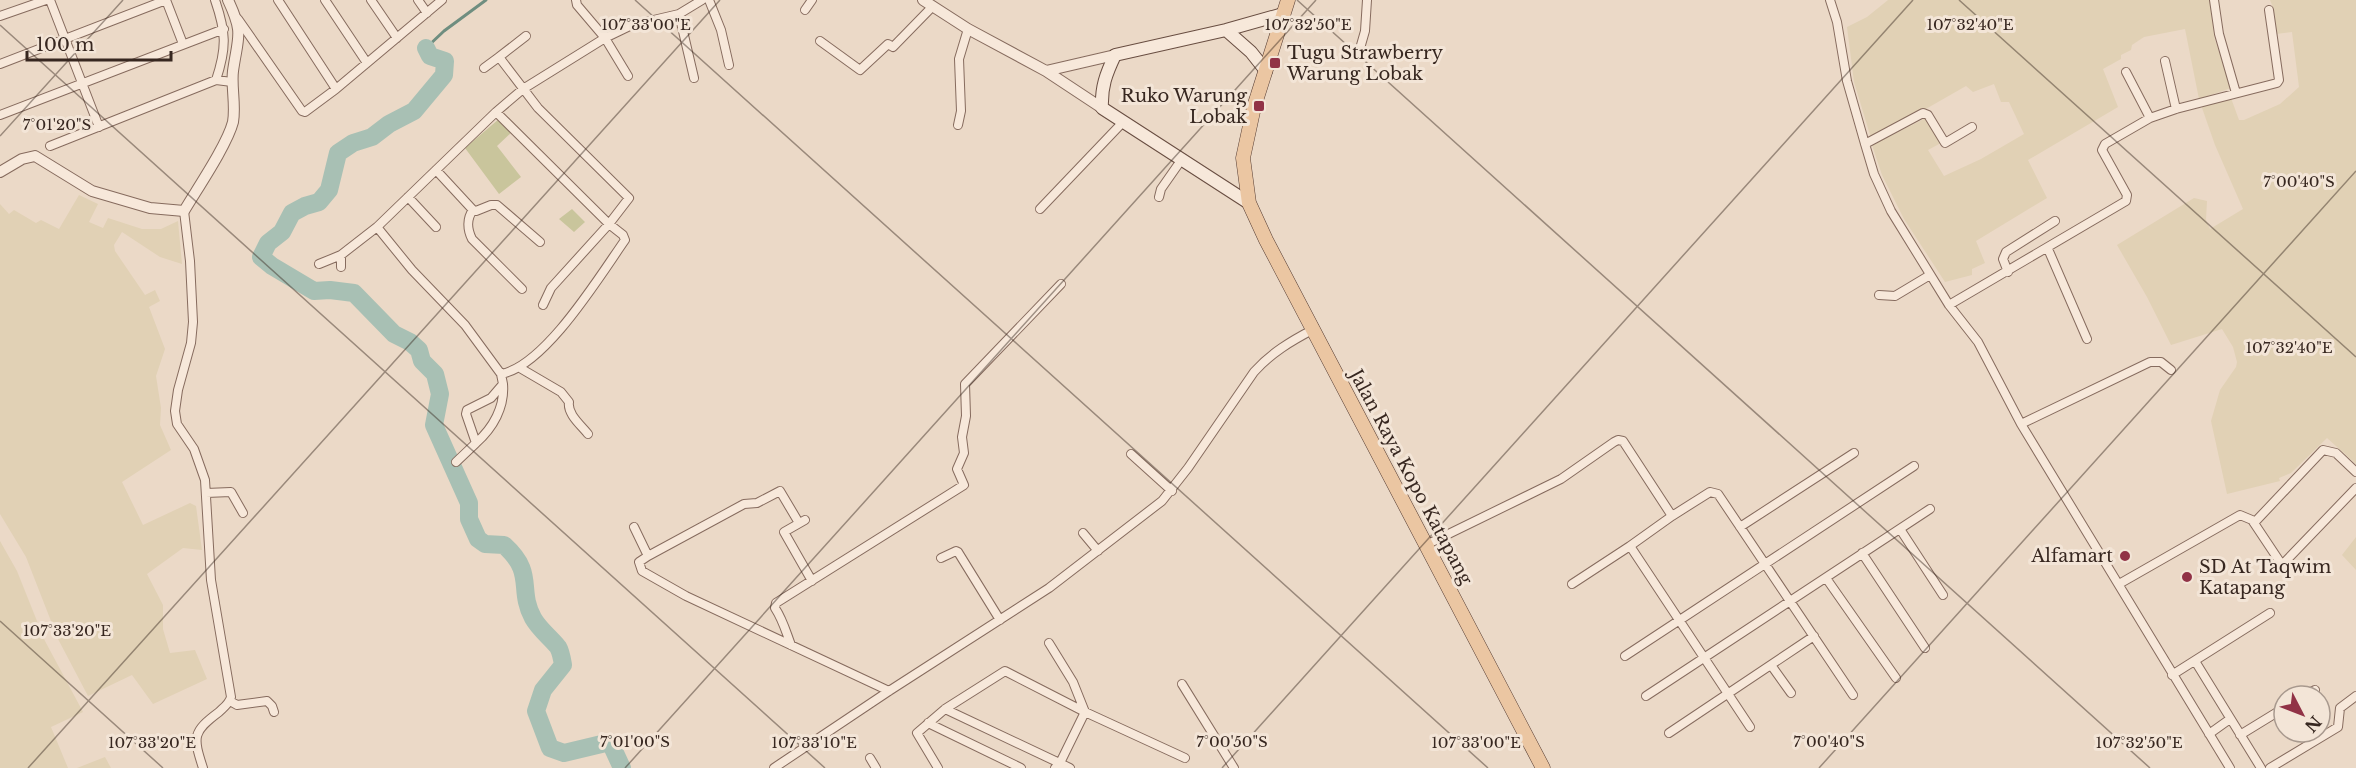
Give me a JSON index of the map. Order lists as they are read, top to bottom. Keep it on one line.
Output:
{"streets":{"main road":["Jalan Raya Kopo Katapang"]},"places":{"transit":["Tugu Strawberry Warung Lobak","Ruko Warung Lobak"],"other":["Alfamart","SD At Taqwim Katapang"]},"scale_bar":"100 m","north":"bottom right","coordinates":["107°33'00\"E","107°32'50\"E","107°32'40\"E","7°01'20\"S","7°00'40\"S","107°33'20\"E","7°01'00\"S","7°00'50\"S","107°33'10\"E"]}
